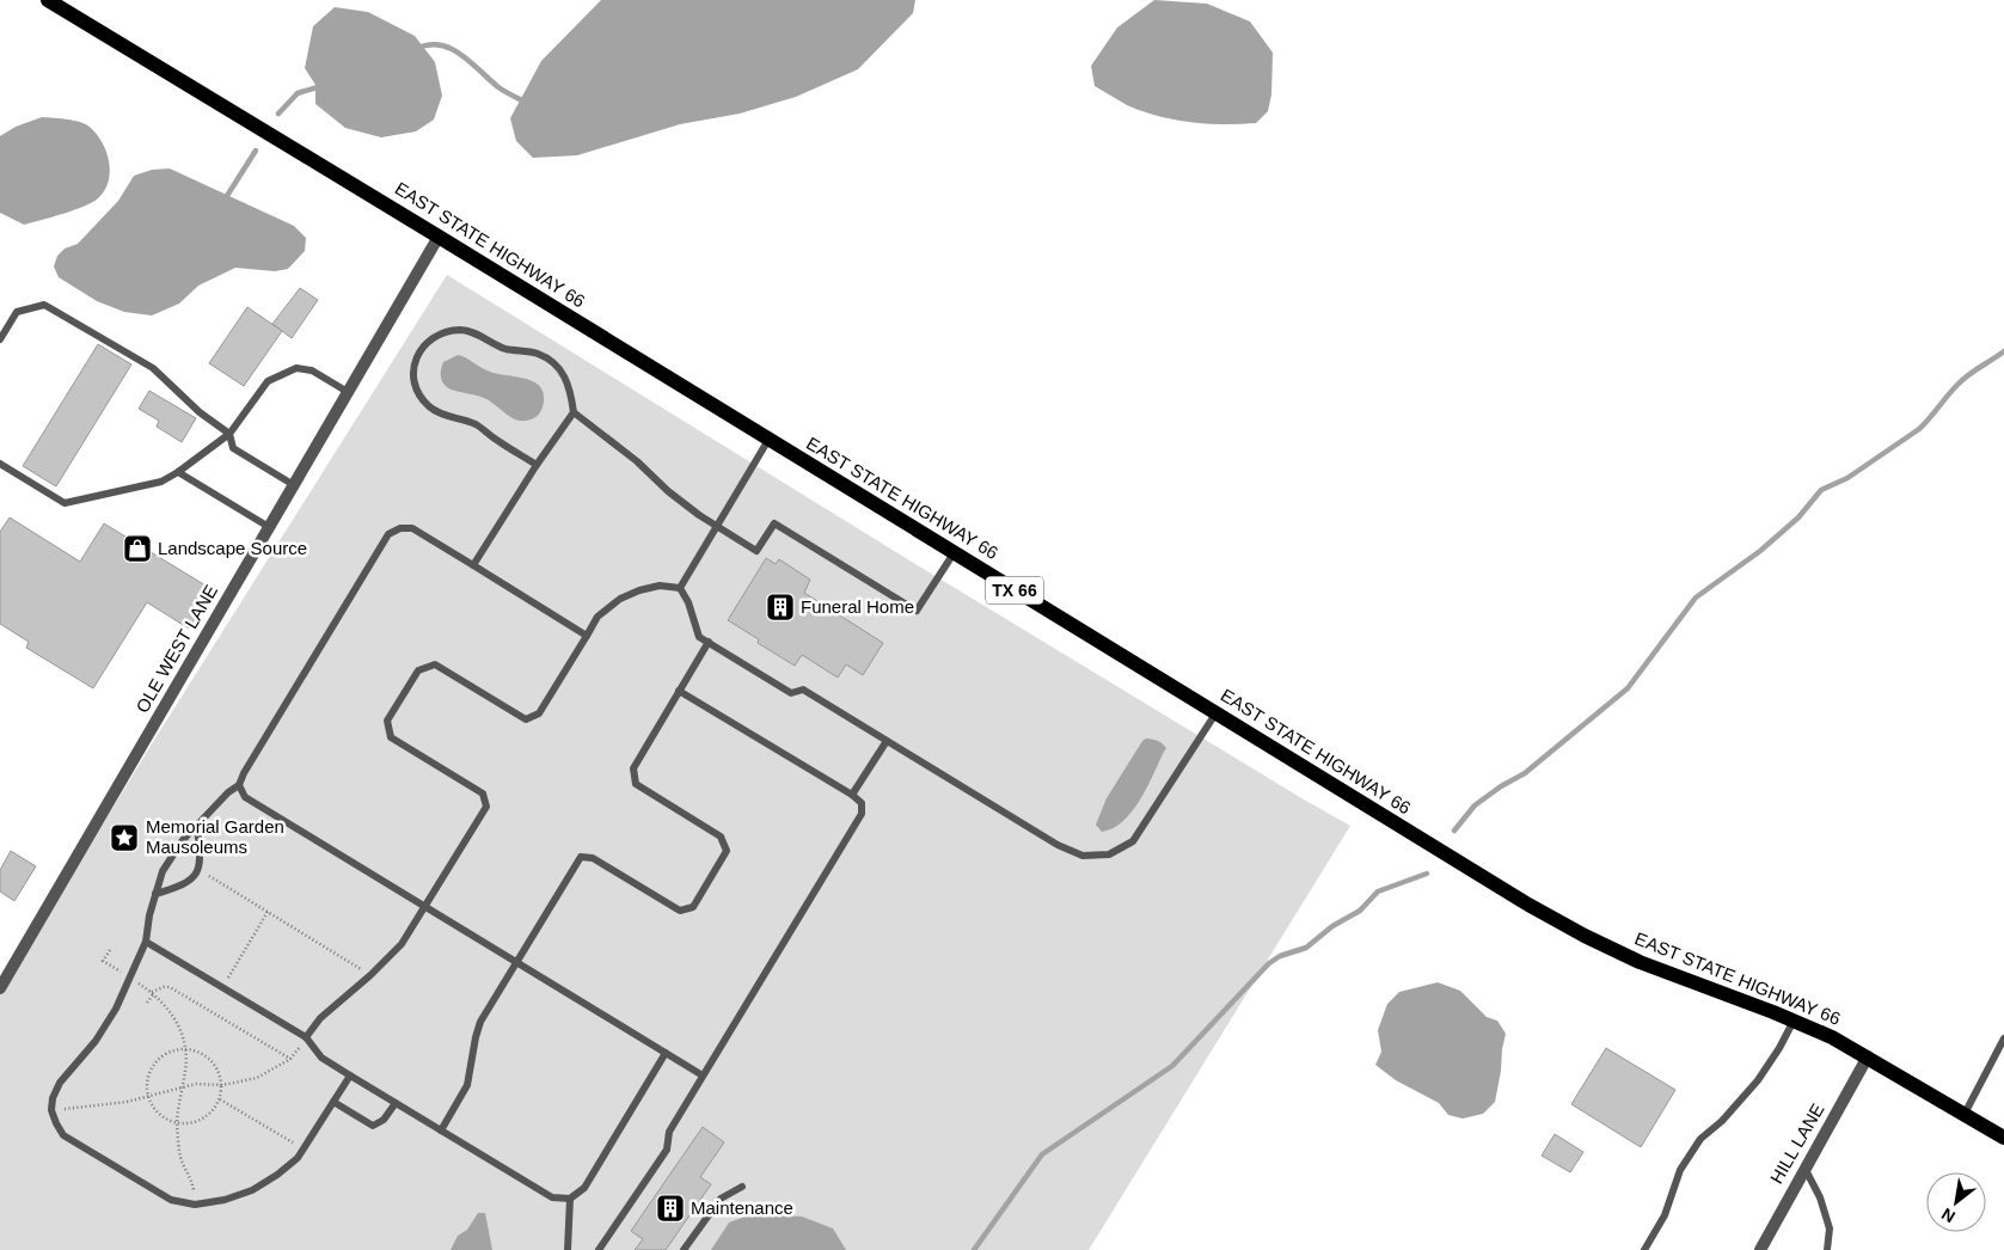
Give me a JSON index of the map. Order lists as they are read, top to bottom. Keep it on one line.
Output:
{"streets":{"main road":["EAST STATE HIGHWAY 66","TX 66"],"street":["OLE WEST LANE","HILL LANE"]},"crossings":[["EAST STATE HIGHWAY 66","OLE WEST LANE"],["EAST STATE HIGHWAY 66","HILL LANE"]],"places":{"shop":["Landscape Source"],"building":["Funeral Home","Maintenance"],"place":["Memorial Garden Mausoleums"]},"north":"bottom left"}
